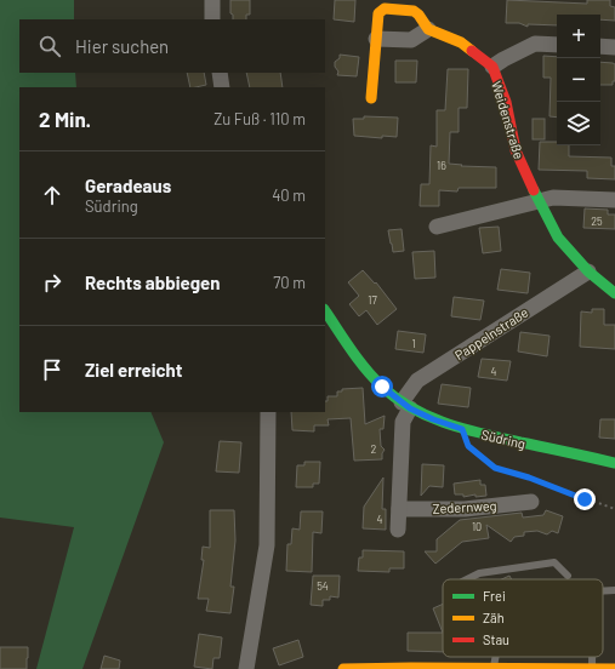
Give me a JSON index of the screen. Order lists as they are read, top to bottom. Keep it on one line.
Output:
{"streets":{"street":["Weidenstraße","Pappelnstraße","Südring","Zedernweg"]},"crossings":[["Weidenstraße","Pappelnstraße"],["Pappelnstraße","Südring"]],"house_numbers":["16","25","17","1","4","2","4","10","54"],"legend":["Frei","Zäh","Stau"],"page":{"map_buttons":["+","−"],"search":"Hier suchen","heading":["2 Min.","Zu Fuß · 110 m"],"list":[["Geradeaus","Südring","40 m"],["Rechts abbiegen","70 m"],"Ziel erreicht"]}}
